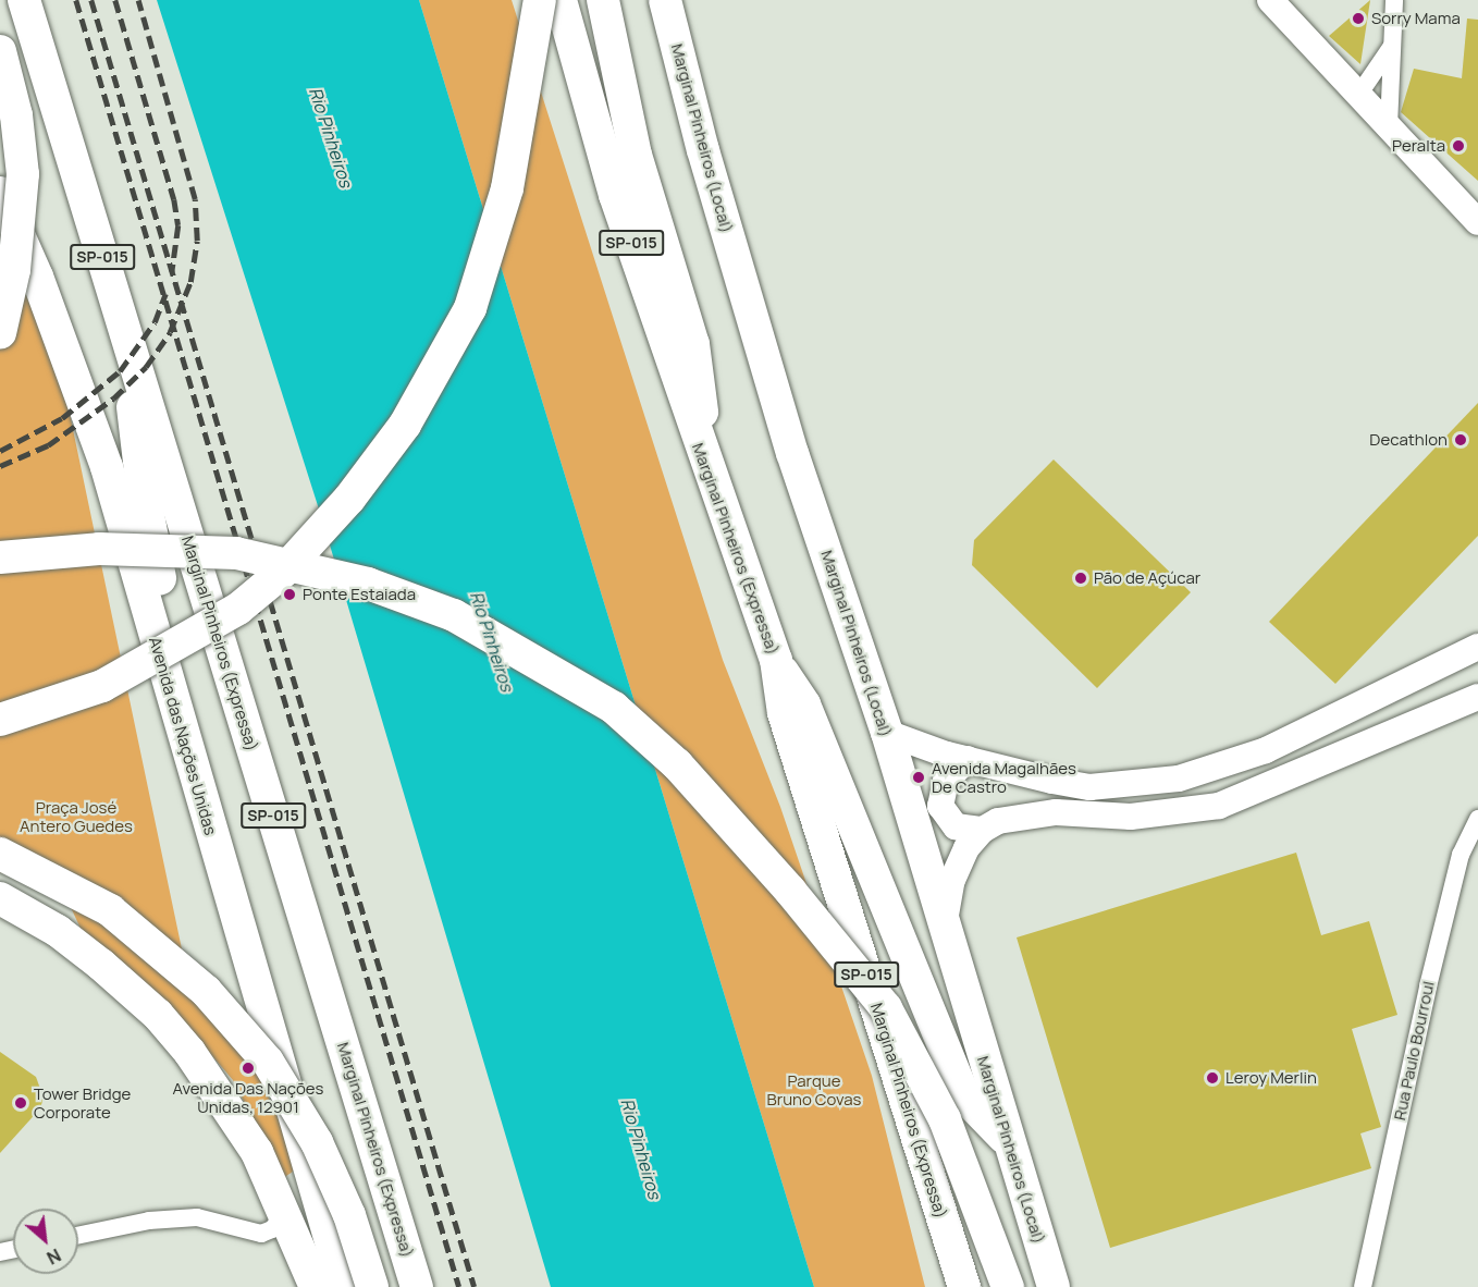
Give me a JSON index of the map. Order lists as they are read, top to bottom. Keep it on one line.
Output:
{"streets":{"highway":["Marginal Pinheiros (Local)","SP-015","Marginal Pinheiros (Expressa)","Avenida das Nações Unidas"],"street":["Rua Paulo Bourroul"]},"water":["Rio Pinheiros"],"parks":["Praça José Antero Guedes","Parque Bruno Covas"],"places":["Sorry Mama","Peralta","Decathlon","Pão de Açúcar","Ponte Estaiada","Avenida Magalhães De Castro","Avenida Das Nações Unidas, 12901","Leroy Merlin","Tower Bridge Corporate"],"north":"bottom right"}
